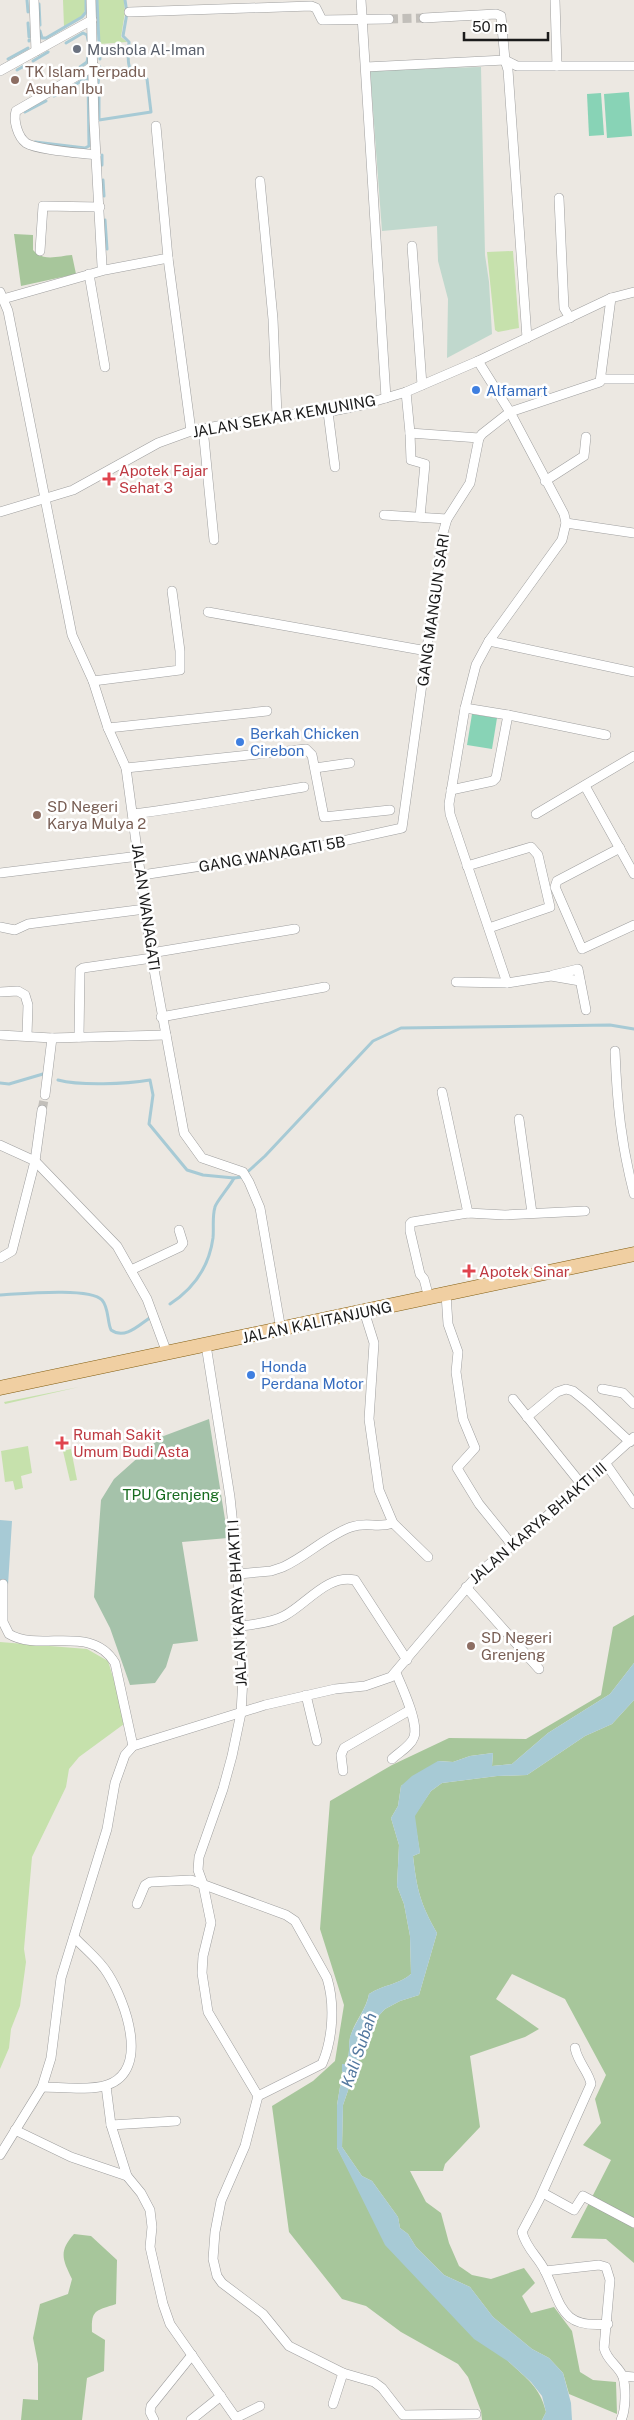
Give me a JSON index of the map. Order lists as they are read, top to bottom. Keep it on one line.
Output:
{"streets":{"main road":["JALAN KALITANJUNG"],"street":["JALAN SEKAR KEMUNING","GANG MANGUN SARI","GANG WANAGATI 5B","JALAN WANAGATI","JALAN KARYA BHAKTI III","JALAN KARYA BHAKTI I"]},"crossings":[["JALAN SEKAR KEMUNING","JALAN WANAGATI"],["GANG MANGUN SARI","GANG WANAGATI 5B"],["GANG WANAGATI 5B","JALAN WANAGATI"],["JALAN WANAGATI","JALAN KALITANJUNG"],["JALAN KALITANJUNG","JALAN KARYA BHAKTI I"],["JALAN KARYA BHAKTI III","JALAN KARYA BHAKTI I"]],"water":["Kali Subah"],"parks":["TPU Grenjeng"],"places":{"other":["Mushola Al-Iman","TK Islam Terpadu Asuhan Ibu","Alfamart","Berkah Chicken Cirebon","SD Negeri Karya Mulya 2","Honda Perdana Motor","SD Negeri Grenjeng"],"health":["Apotek Fajar Sehat 3","Apotek Sinar","Rumah Sakit Umum Budi Asta"]},"scale_bar":"50 m"}
